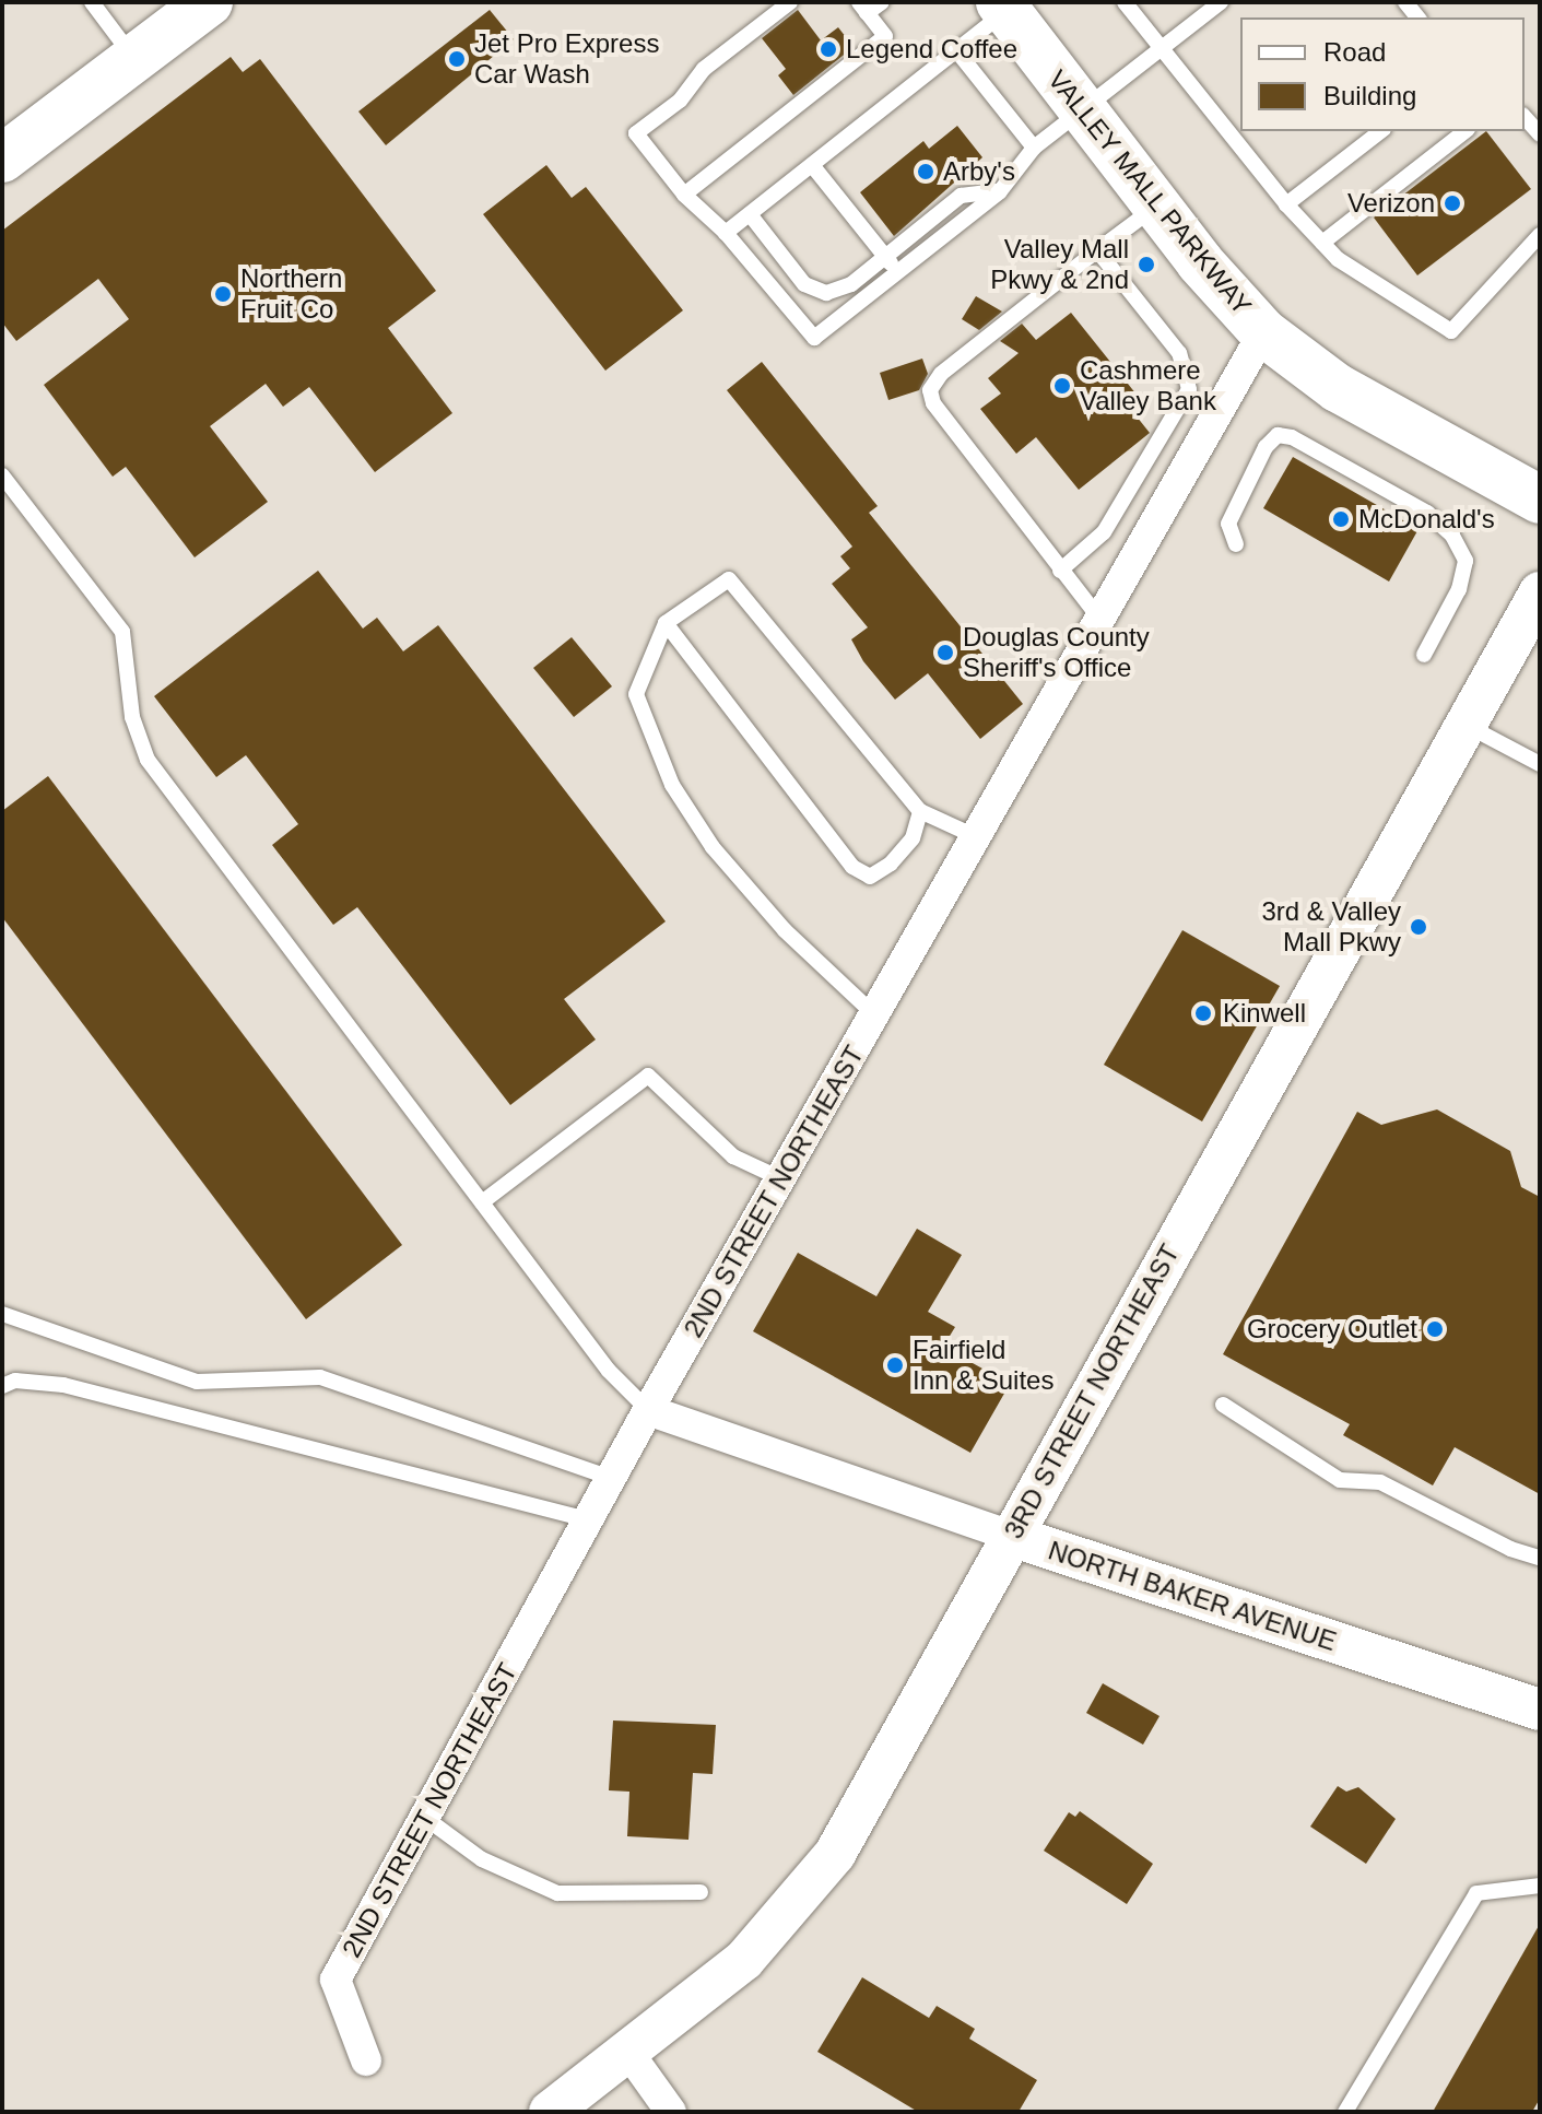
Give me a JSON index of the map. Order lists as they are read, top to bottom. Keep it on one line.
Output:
{"streets":{"main road":["VALLEY MALL PARKWAY","3RD STREET NORTHEAST","NORTH BAKER AVENUE"],"street":["2ND STREET NORTHEAST"]},"crossings":[["VALLEY MALL PARKWAY","2ND STREET NORTHEAST"],["2ND STREET NORTHEAST","NORTH BAKER AVENUE"],["3RD STREET NORTHEAST","NORTH BAKER AVENUE"]],"places":["Legend Coffee","Jet Pro Express Car Wash","Arby's","Verizon","Valley Mall Pkwy & 2nd","Northern Fruit Co","Cashmere Valley Bank","McDonald's","Douglas County Sheriff's Office","3rd & Valley Mall Pkwy","Kinwell","Grocery Outlet","Fairfield Inn & Suites"],"legend":["Road","Building"]}
